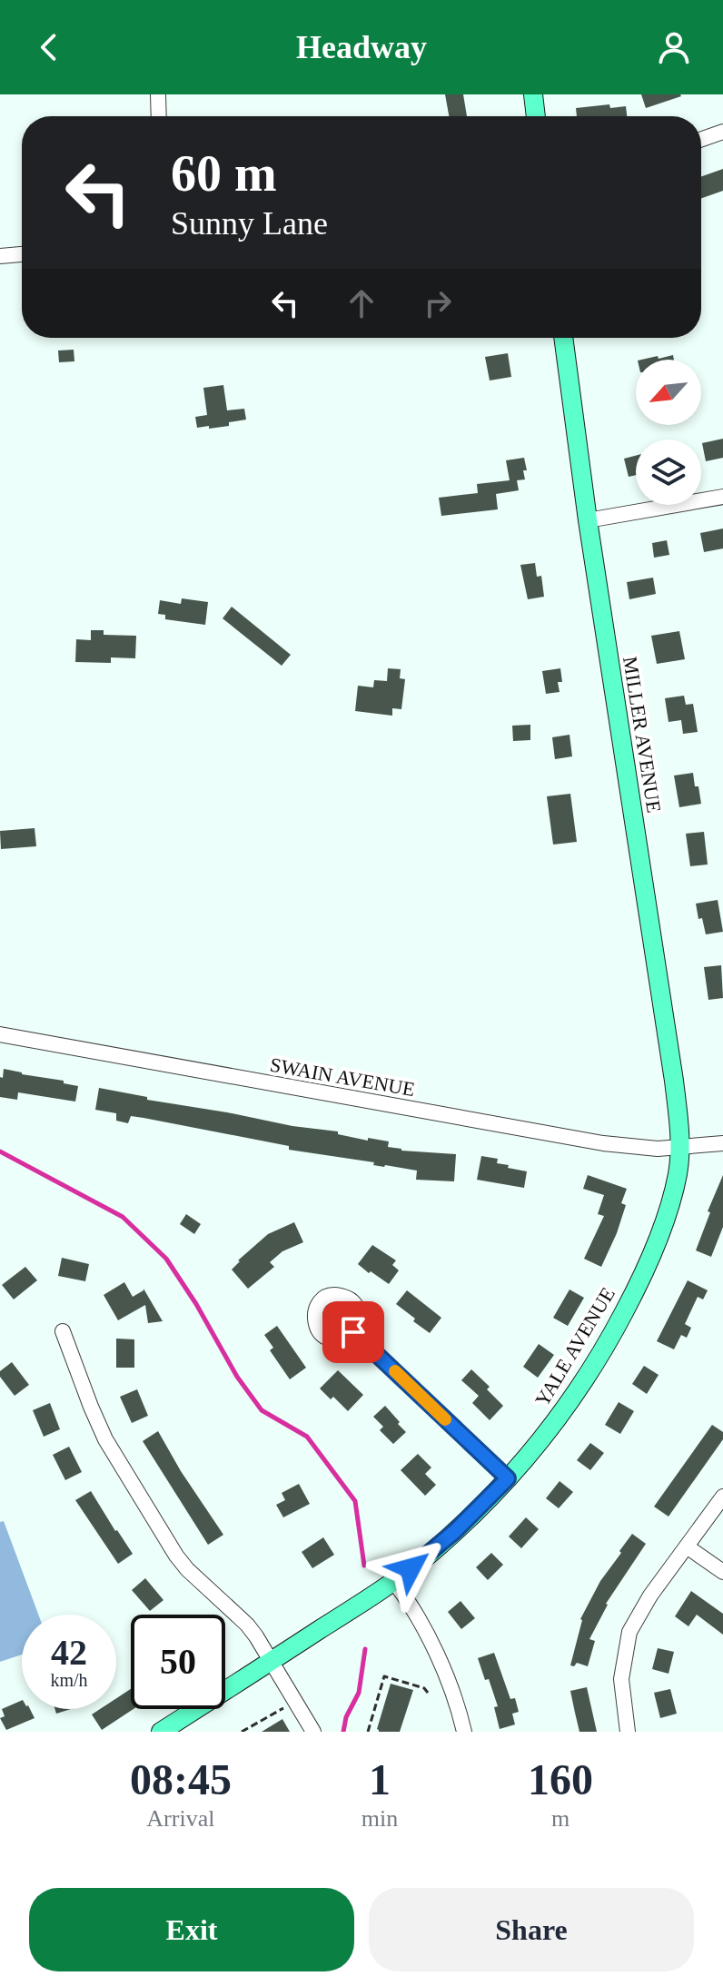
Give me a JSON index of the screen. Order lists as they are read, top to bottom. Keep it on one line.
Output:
{"streets":{"main road":["MILLER AVENUE","YALE AVENUE"],"street":["SWAIN AVENUE"]},"crossings":[["MILLER AVENUE","SWAIN AVENUE"],["MILLER AVENUE","YALE AVENUE"],["SWAIN AVENUE","YALE AVENUE"]],"north":"bottom left","page":{"header":"Headway","turn":["60 m","Sunny Lane"],"speed":"42 km/h","limit":"50","eta":["08:45","Arrival","1","min","160","m"],"buttons":["Exit","Share"]}}
